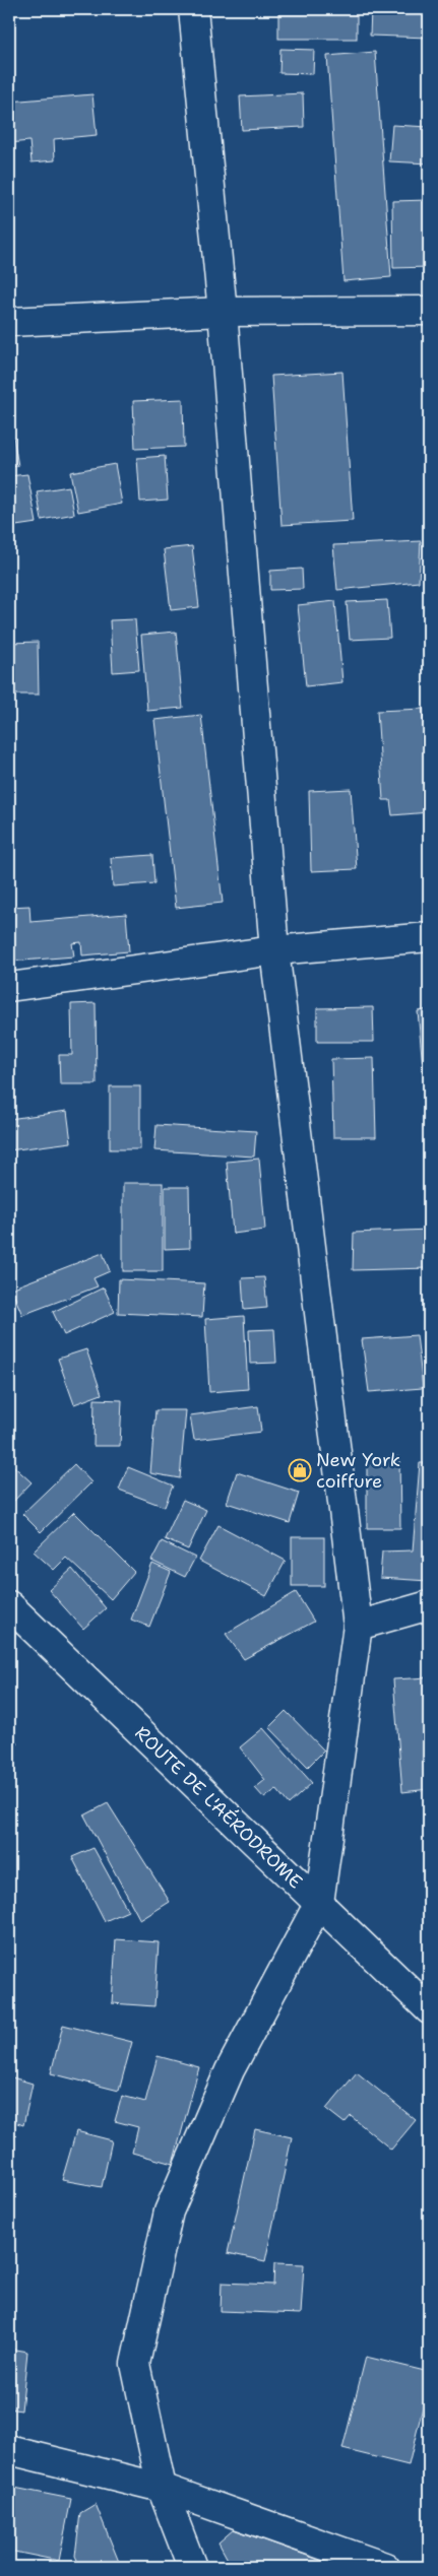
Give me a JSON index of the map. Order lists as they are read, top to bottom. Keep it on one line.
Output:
{"streets":{"street":["ROUTE DE L'AÉRODROME"]},"places":{"shop":["New York coiffure"]}}
